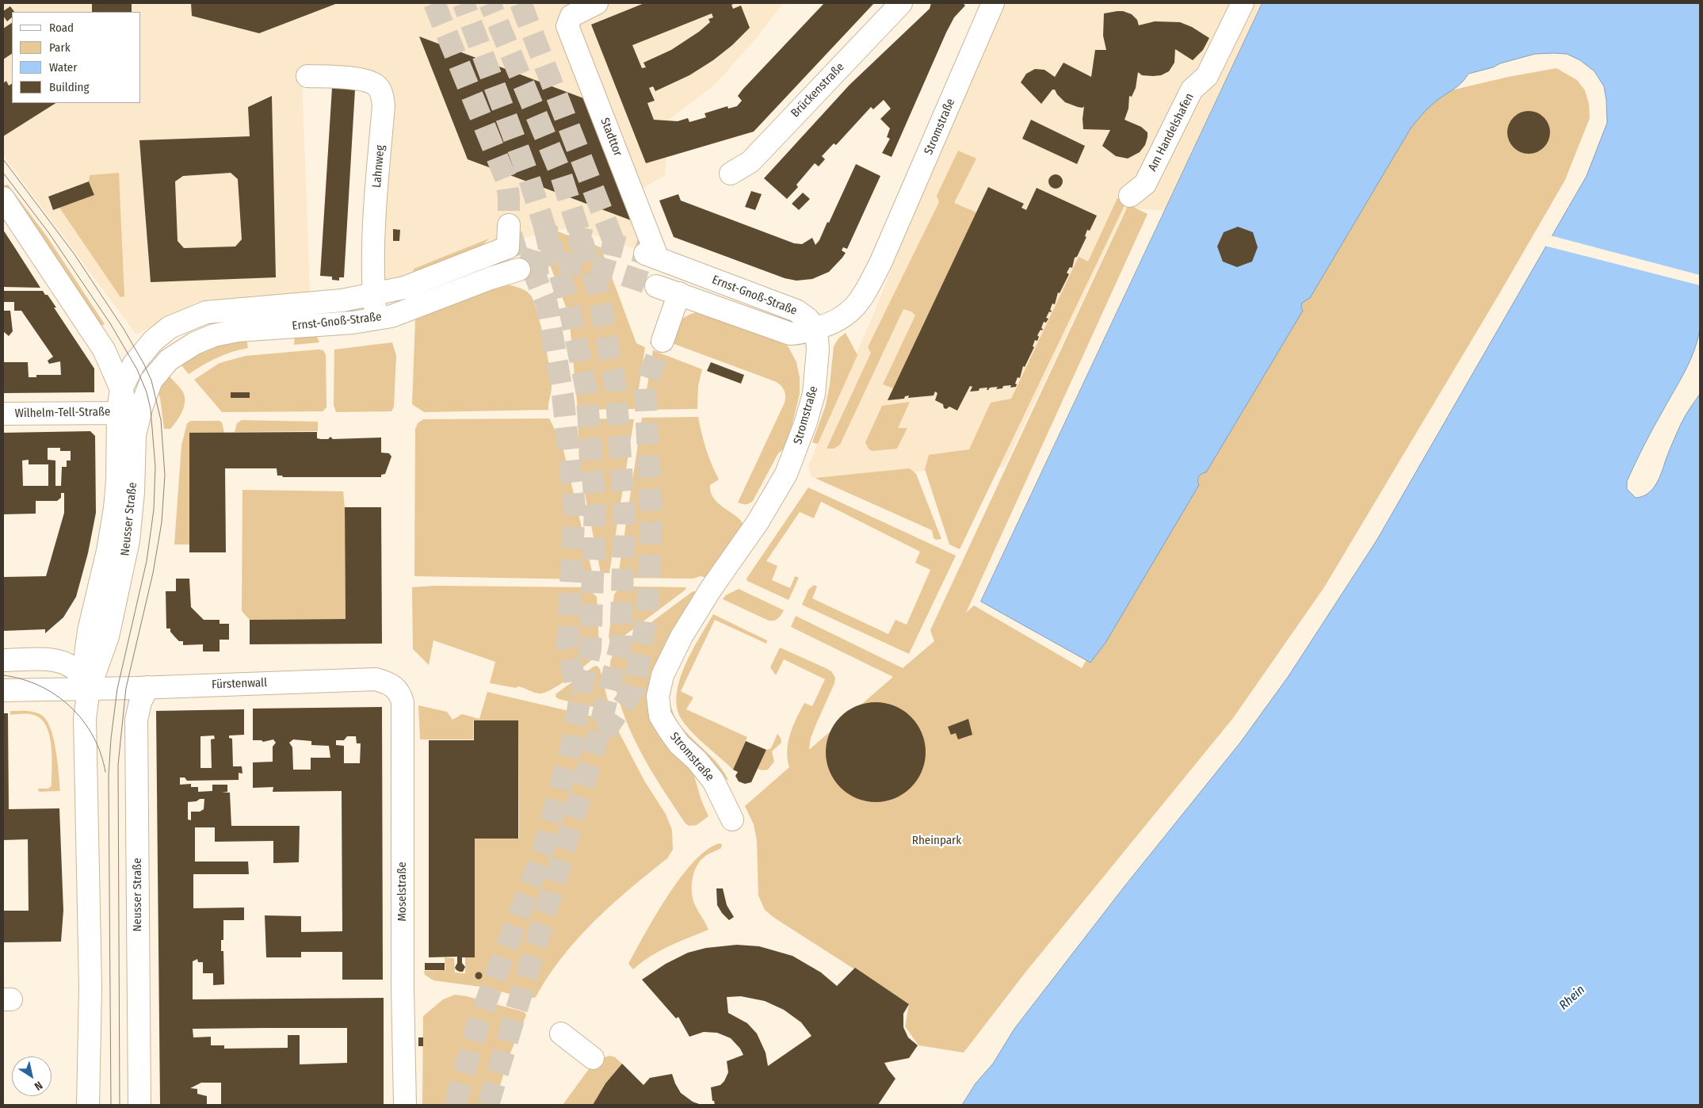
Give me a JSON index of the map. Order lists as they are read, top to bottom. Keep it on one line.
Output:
{"streets":{"main road":["Brückenstraße","Stromstraße","Am Handelshafen","Stadttor","Lahnweg","Ernst-Gnoß-Straße","Wilhelm-Tell-Straße","Neusser Straße","Fürstenwall","Moselstraße"]},"crossings":[["Stromstraße","Ernst-Gnoß-Straße"],["Stadttor","Ernst-Gnoß-Straße"],["Lahnweg","Ernst-Gnoß-Straße"],["Ernst-Gnoß-Straße","Wilhelm-Tell-Straße"],["Ernst-Gnoß-Straße","Neusser Straße"],["Wilhelm-Tell-Straße","Neusser Straße"],["Neusser Straße","Fürstenwall"],["Fürstenwall","Moselstraße"]],"water":["Rhein"],"parks":["Rheinpark"],"legend":["Road","Park","Water","Building"],"north":"bottom right"}
